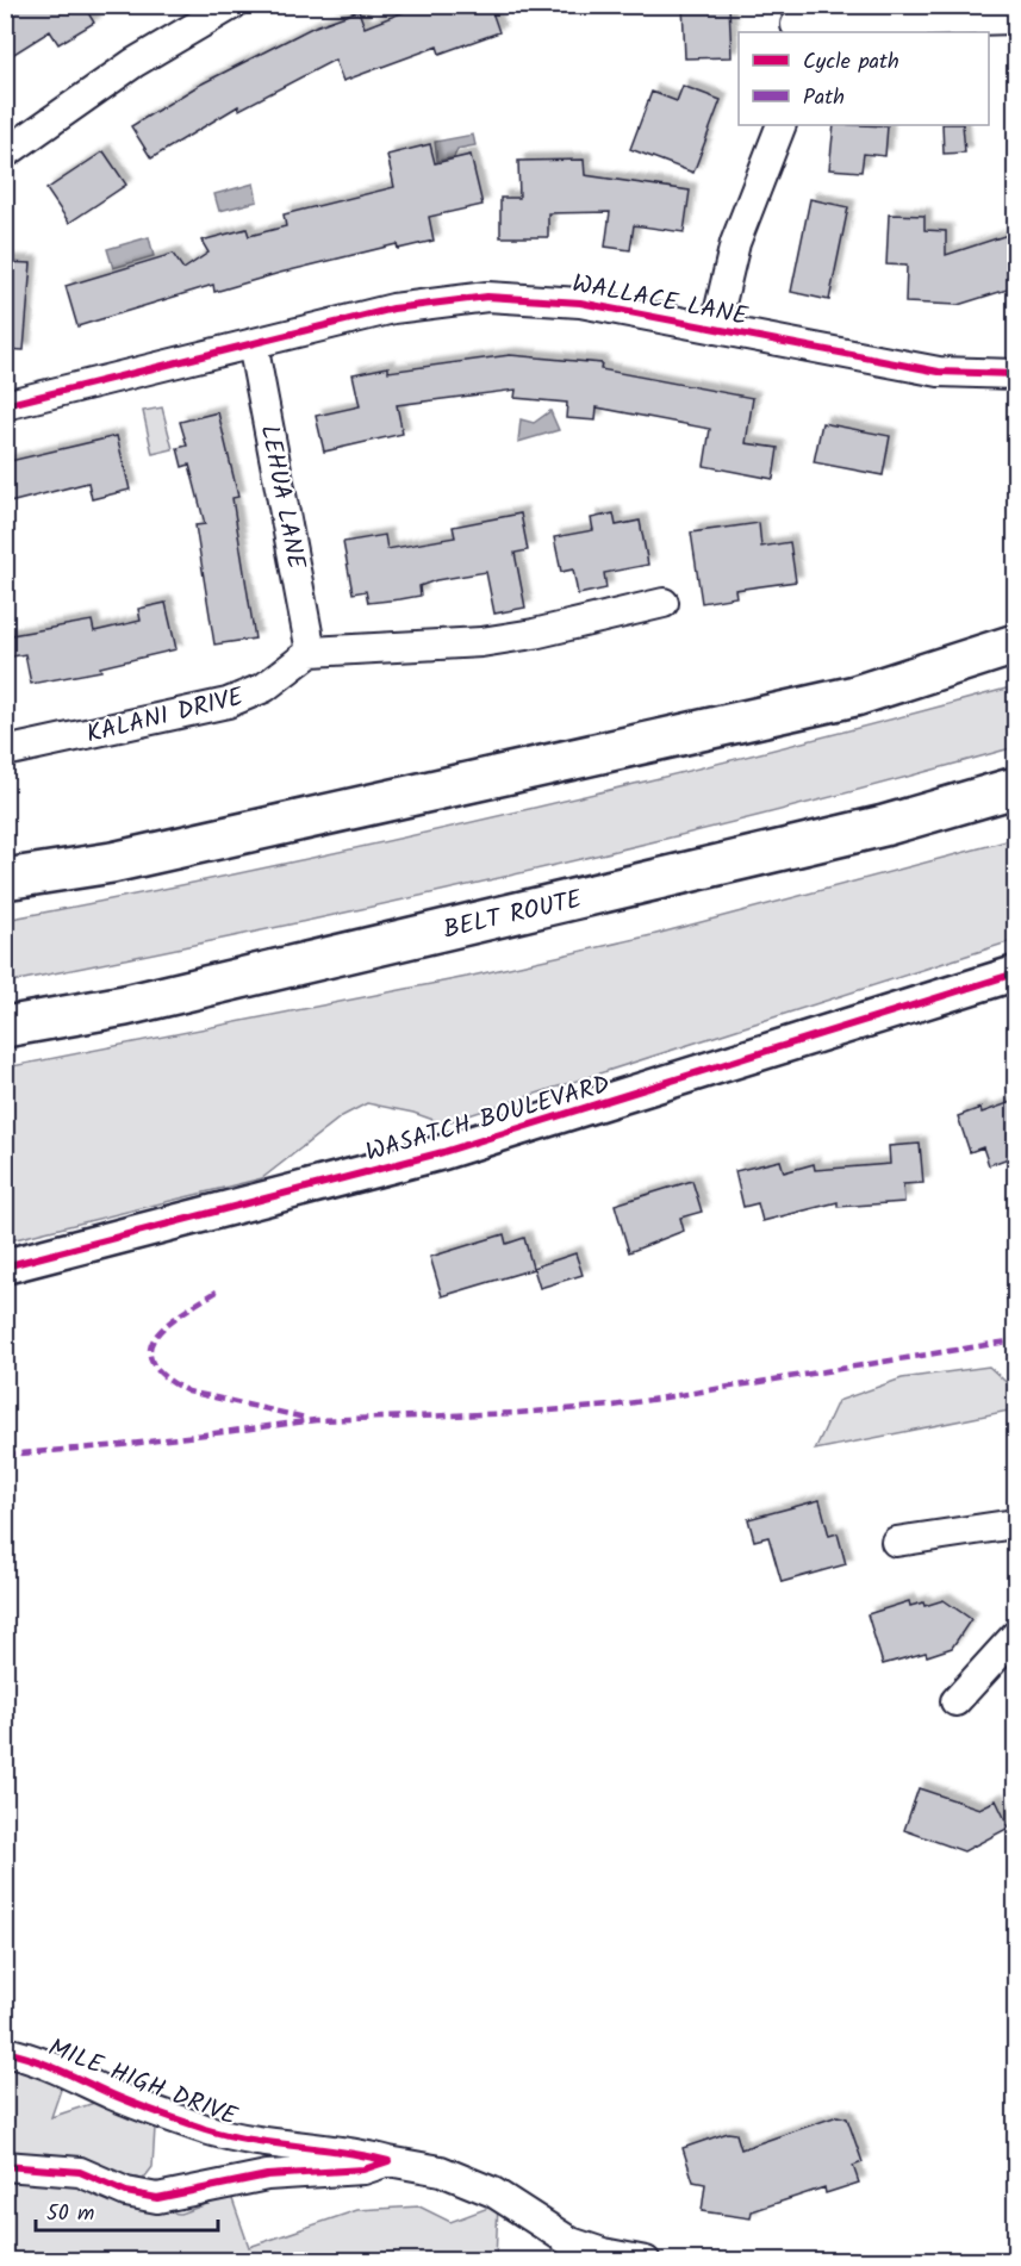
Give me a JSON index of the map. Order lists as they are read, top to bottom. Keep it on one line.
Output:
{"streets":{"highway":["BELT ROUTE"],"street":["WALLACE LANE","LEHUA LANE","KALANI DRIVE","WASATCH BOULEVARD","MILE HIGH DRIVE"]},"crossings":[["WALLACE LANE","LEHUA LANE"],["LEHUA LANE","KALANI DRIVE"]],"legend":["Cycle path","Path"],"scale_bar":"50 m"}
